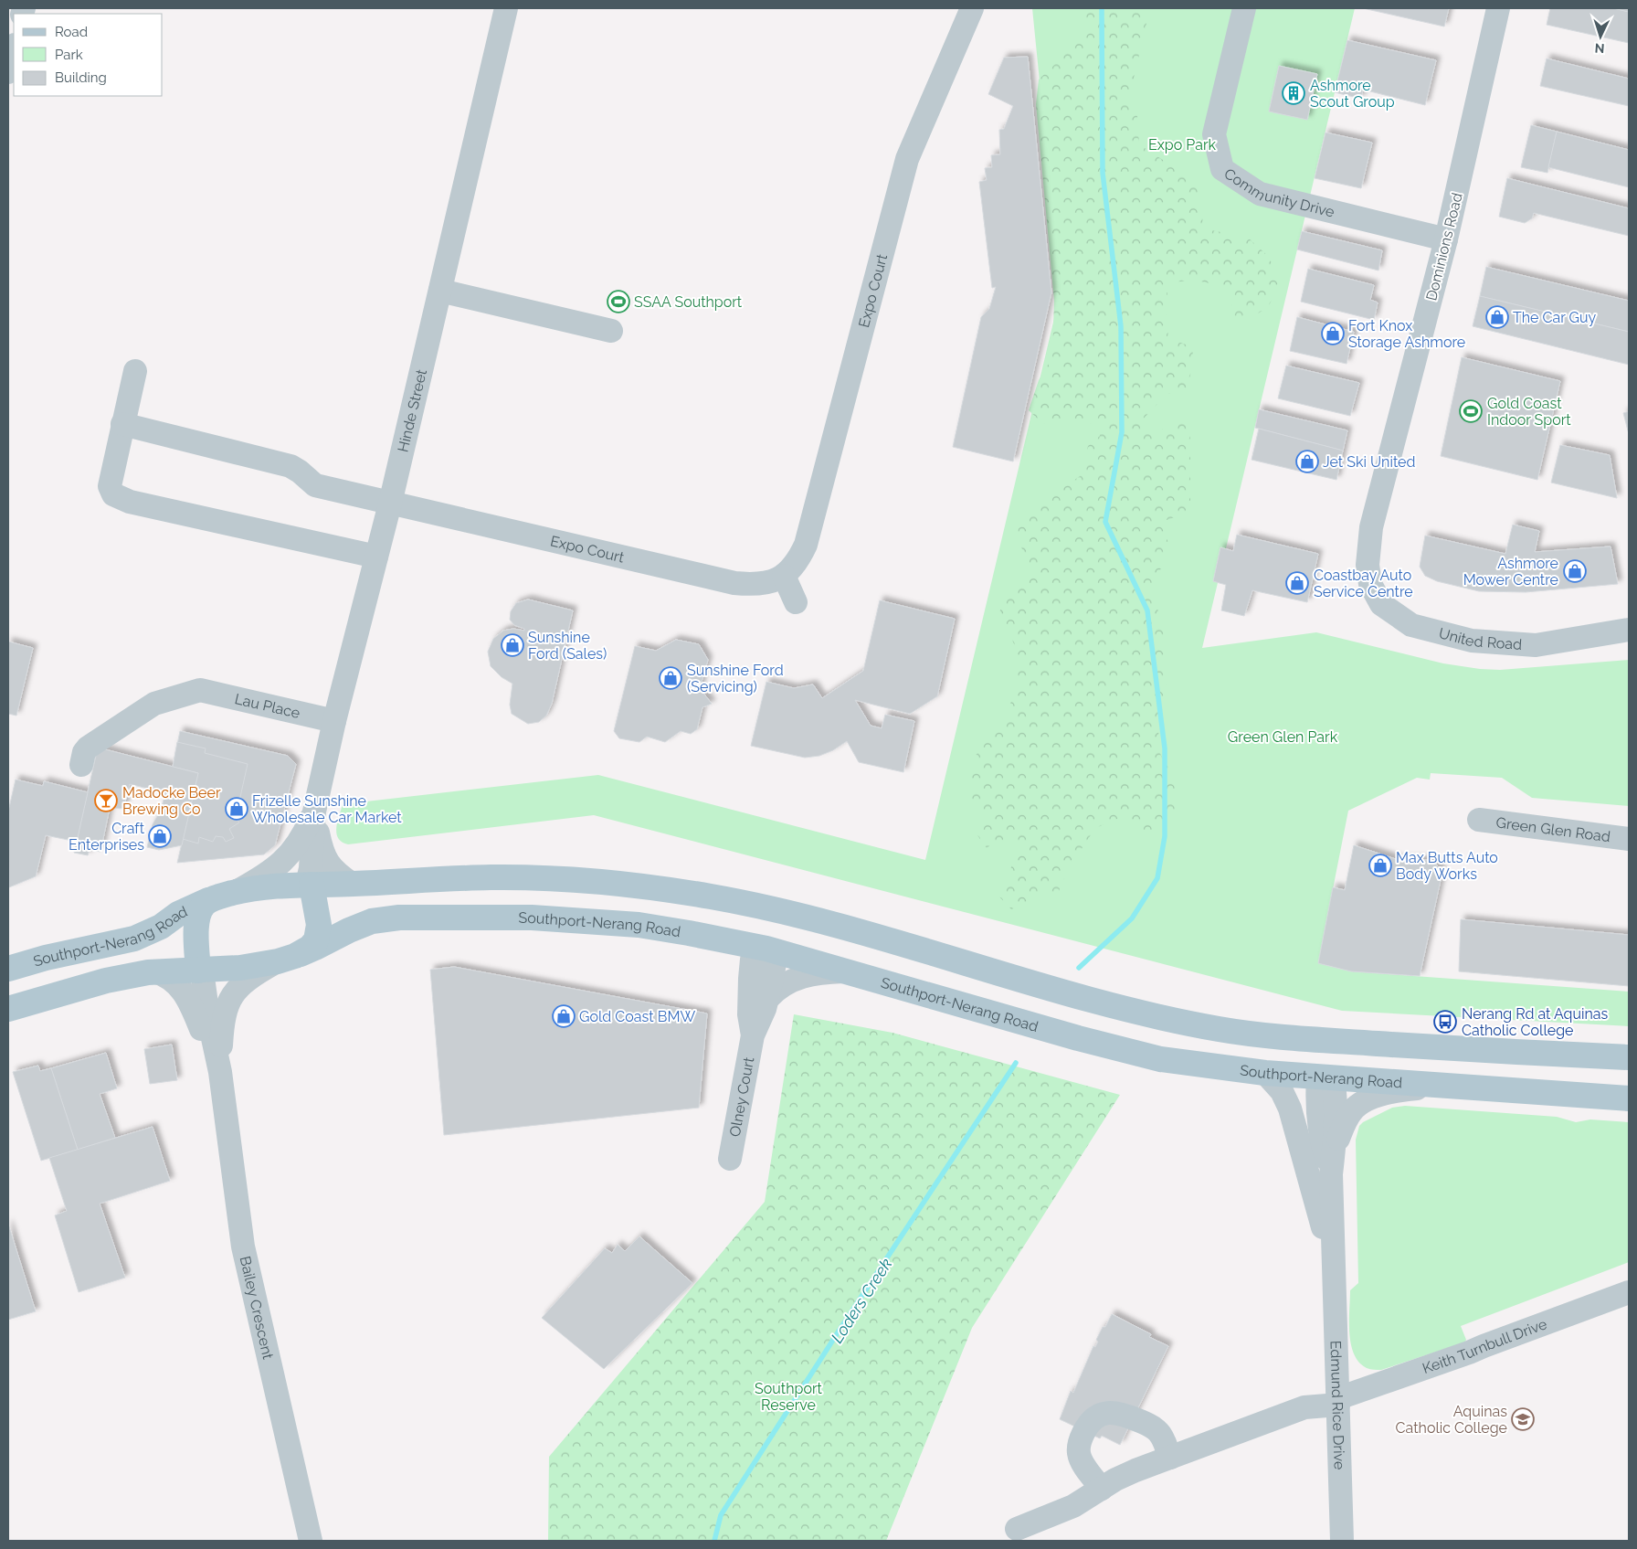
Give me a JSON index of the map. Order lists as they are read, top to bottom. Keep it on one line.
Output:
{"streets":{"main road":["Southport-Nerang Road"],"street":["Community Drive","Dominions Road","Expo Court","Hinde Street","United Road","Lau Place","Green Glen Road","Olney Court","Bailey Crescent","Keith Turnbull Drive","Edmund Rice Drive"]},"crossings":[["Community Drive","Dominions Road"],["Dominions Road","United Road"],["Expo Court","Hinde Street"],["Hinde Street","Lau Place"],["Hinde Street","Southport-Nerang Road"],["Southport-Nerang Road","Olney Court"],["Southport-Nerang Road","Bailey Crescent"],["Southport-Nerang Road","Edmund Rice Drive"],["Keith Turnbull Drive","Edmund Rice Drive"]],"water":["Loders Creek"],"parks":["Expo Park","Green Glen Park","Southport Reserve"],"places":{"building":["Ashmore Scout Group"],"sports":["SSAA Southport","Gold Coast Indoor Sport"],"shop":["The Car Guy","Fort Knox Storage Ashmore","Jet Ski United","Ashmore Mower Centre","Coastbay Auto Service Centre","Sunshine Ford (Sales)","Sunshine Ford (Servicing)","Frizelle Sunshine Wholesale Car Market","Craft Enterprises","Max Butts Auto Body Works","Gold Coast BMW"],"bar":["Madocke Beer Brewing Co"],"bus stop":["Nerang Rd at Aquinas Catholic College"],"school or university":["Aquinas Catholic College"]},"legend":["Road","Park","Building"],"north":"bottom"}
